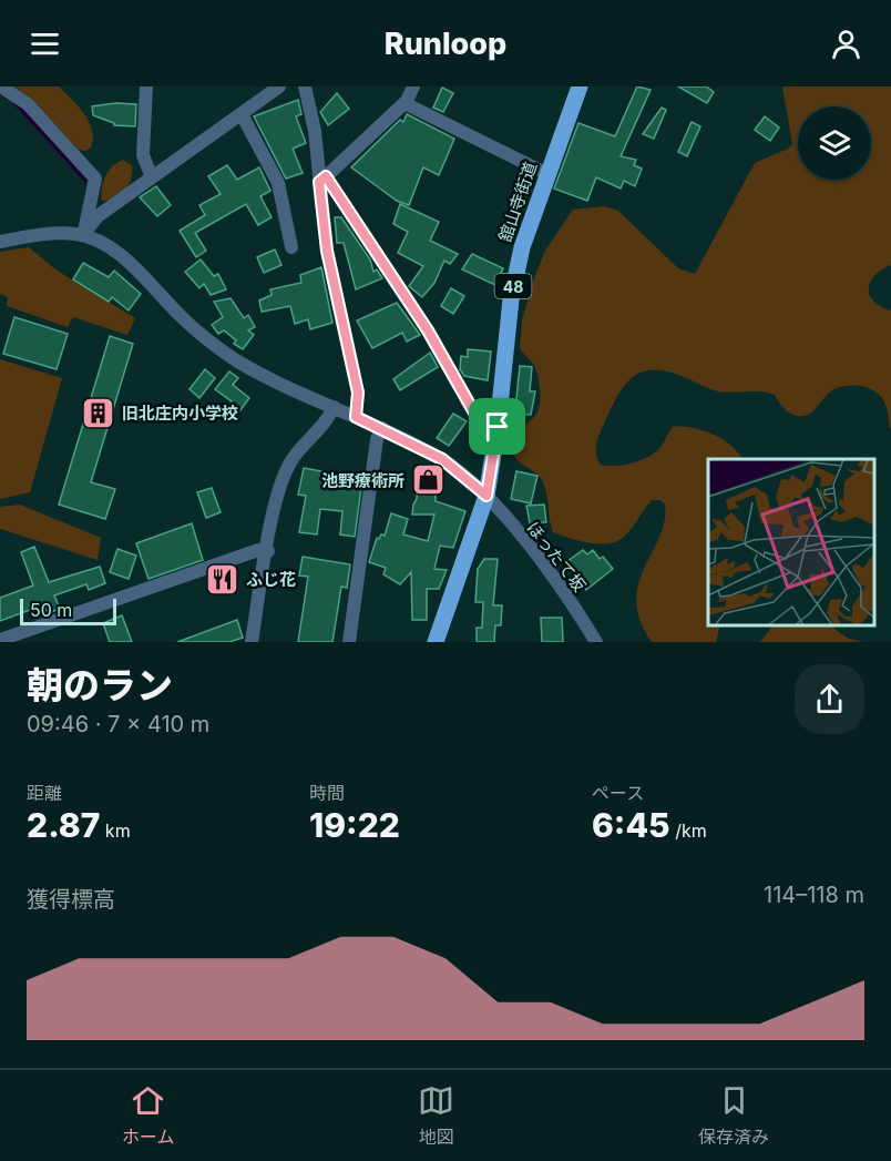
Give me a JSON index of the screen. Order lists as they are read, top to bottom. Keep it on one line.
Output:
{"streets":{"main road":["舘山寺街道","48"],"street":["ほったて坂"]},"crossings":[["舘山寺街道","ほったて坂"]],"places":{"building":["旧北庄内小学校"],"shop":["池野療術所"],"restaurant":["ふじ花"]},"scale_bar":"50 m","page":{"header":"Runloop","scale":"50 m","heading":["朝のラン","09:46 · 7 × 410 m"],"stats":[["距離","2.87 km"],["時間","19:22"],["ペース","6:45 /km"]],"chart":["獲得標高","114–118 m"],"tabs":["ホーム","地図","保存済み"]}}
